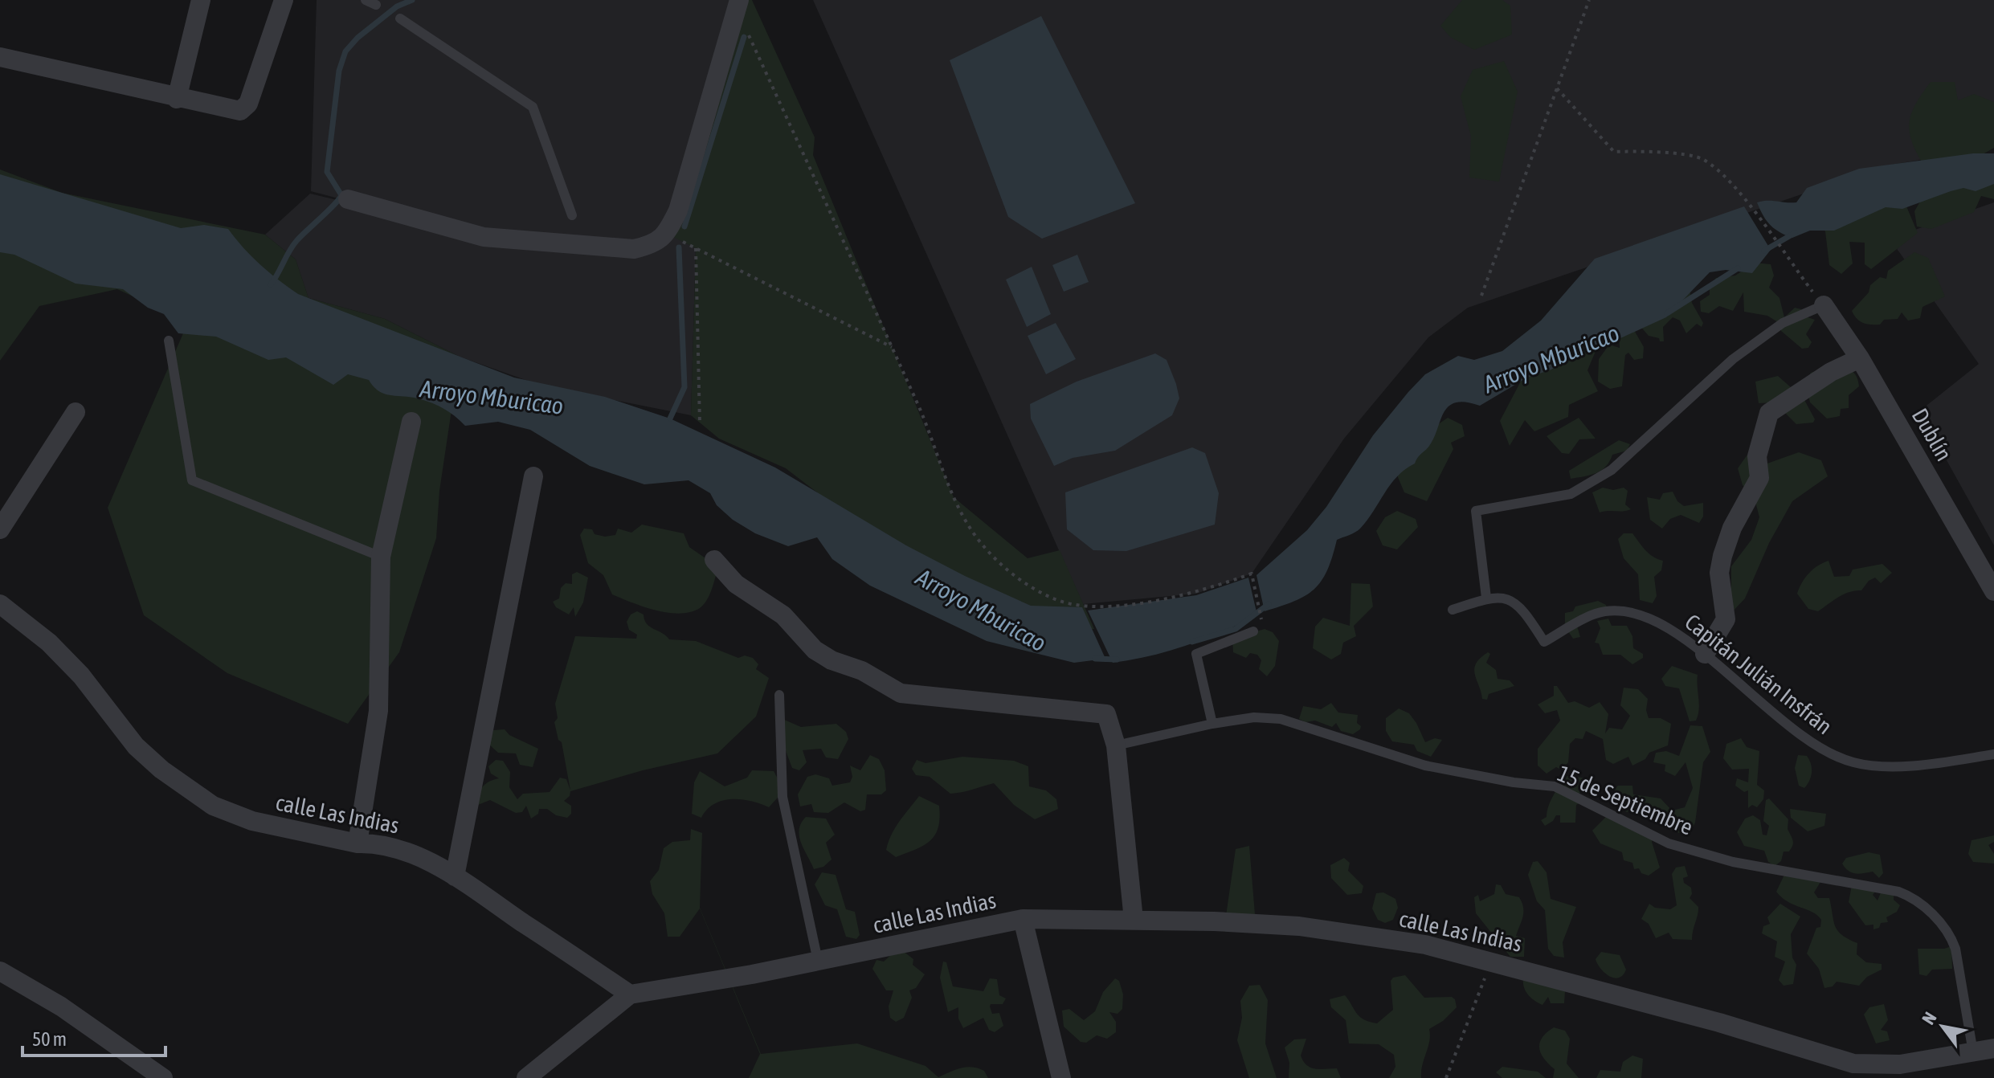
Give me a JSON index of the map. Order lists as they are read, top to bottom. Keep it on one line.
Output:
{"streets":{"street":["Dublín","calle Las Indias"],"lane":["Capitán Julián Insfrán","15 de Septiembre"]},"crossings":[["15 de Septiembre","calle Las Indias"]],"water":["Arroyo Mburicao"],"scale_bar":"50 m","north":"top left"}
